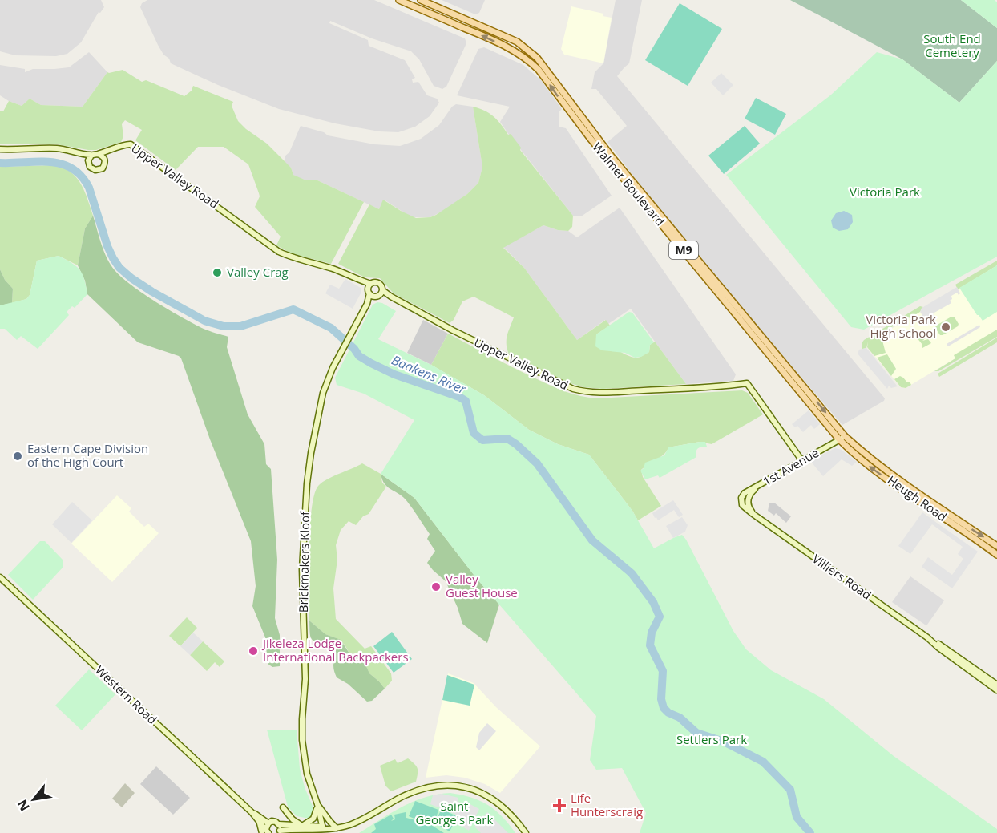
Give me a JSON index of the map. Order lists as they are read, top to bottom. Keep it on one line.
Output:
{"streets":{"main road":["Walmer Boulevard","M9","Heugh Road"],"street":["Upper Valley Road","1st Avenue","Brickmakers Kloof","Villiers Road","Western Road"]},"crossings":[["Upper Valley Road","1st Avenue"],["Upper Valley Road","Brickmakers Kloof"],["Walmer Boulevard","1st Avenue"],["Walmer Boulevard","Heugh Road"],["1st Avenue","Heugh Road"],["1st Avenue","Villiers Road"]],"water":["Baakens River"],"parks":["South End Cemetery","Victoria Park","Settlers Park","Saint George's Park"],"places":{"other":["Valley Crag","Victoria Park High School","Eastern Cape Division of the High Court","Valley Guest House","Jikeleza Lodge International Backpackers"],"health":["Life Hunterscraig"]},"north":"bottom left"}
